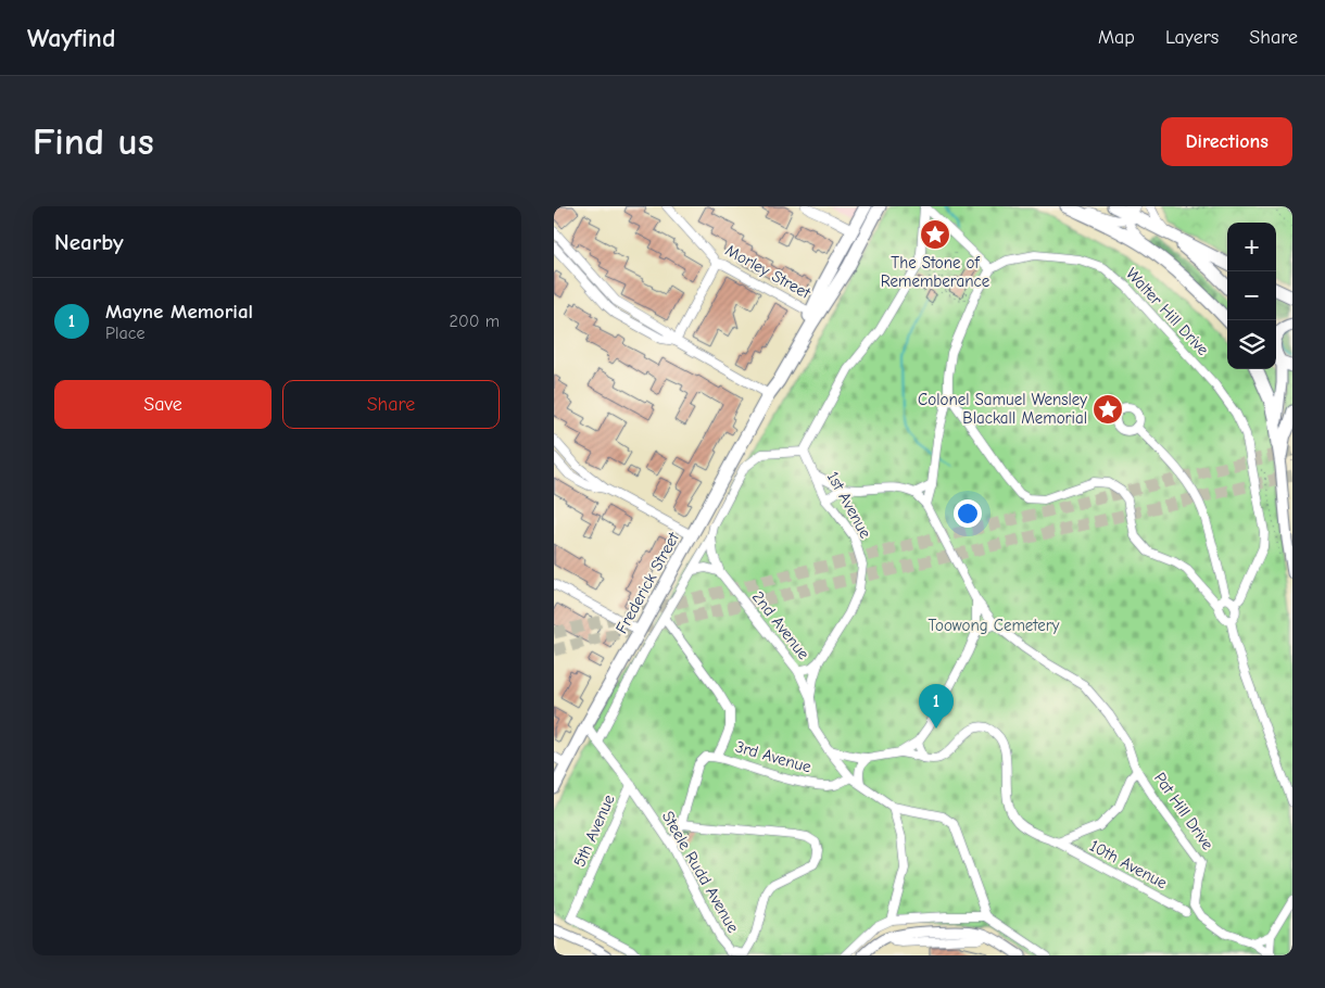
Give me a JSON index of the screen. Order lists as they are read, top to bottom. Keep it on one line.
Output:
{"streets":{"highway":["Frederick Street"],"street":["Morley Street","Walter Hill Drive","1st Avenue","2nd Avenue","3rd Avenue","Pat Hill Drive","5th Avenue","10th Avenue","Steele Rudd Avenue"]},"crossings":[["Morley Street","Frederick Street"],["1st Avenue","2nd Avenue"],["Frederick Street","Steele Rudd Avenue"],["2nd Avenue","3rd Avenue"],["5th Avenue","Steele Rudd Avenue"]],"parks":["Toowong Cemetery"],"places":{"place":["The Stone of Rememberance","Colonel Samuel Wensley Blackall Memorial"]},"page":{"header":"Wayfind","nav":["Map","Layers","Share"],"buttons":["Directions",["Save","Share"]],"title":"Find us","heading":"Nearby","map_buttons":["+","−"],"list":[{"mark":"1","name":"Mayne Memorial","note":"Place","value":"200 m"}],"pins":"1"}}
